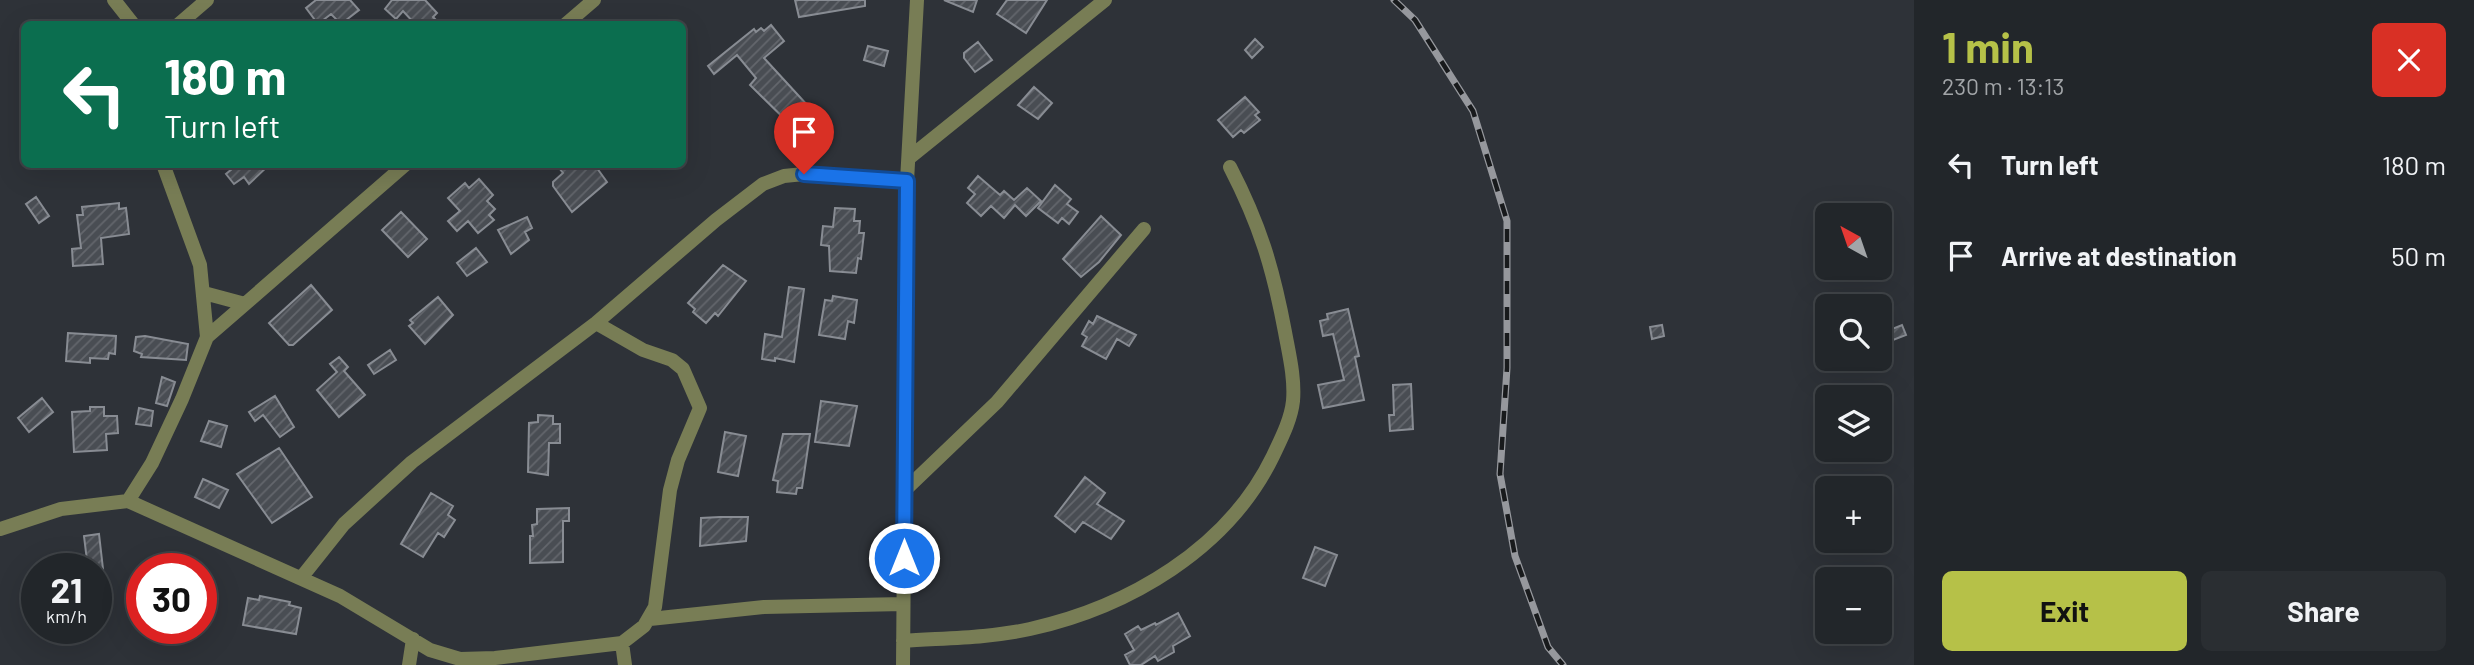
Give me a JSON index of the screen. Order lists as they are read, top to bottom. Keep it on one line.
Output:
{"north":"top left","page":{"heading":["1 min","230 m · 13:13"],"turn":["180 m","Turn left"],"list":[{"name":"Turn left","value":"180 m"},{"name":"Arrive at destination","value":"50 m"}],"map_buttons":["+","−"],"speed":"21 km/h","limit":"30","buttons":["Exit","Share"]}}
